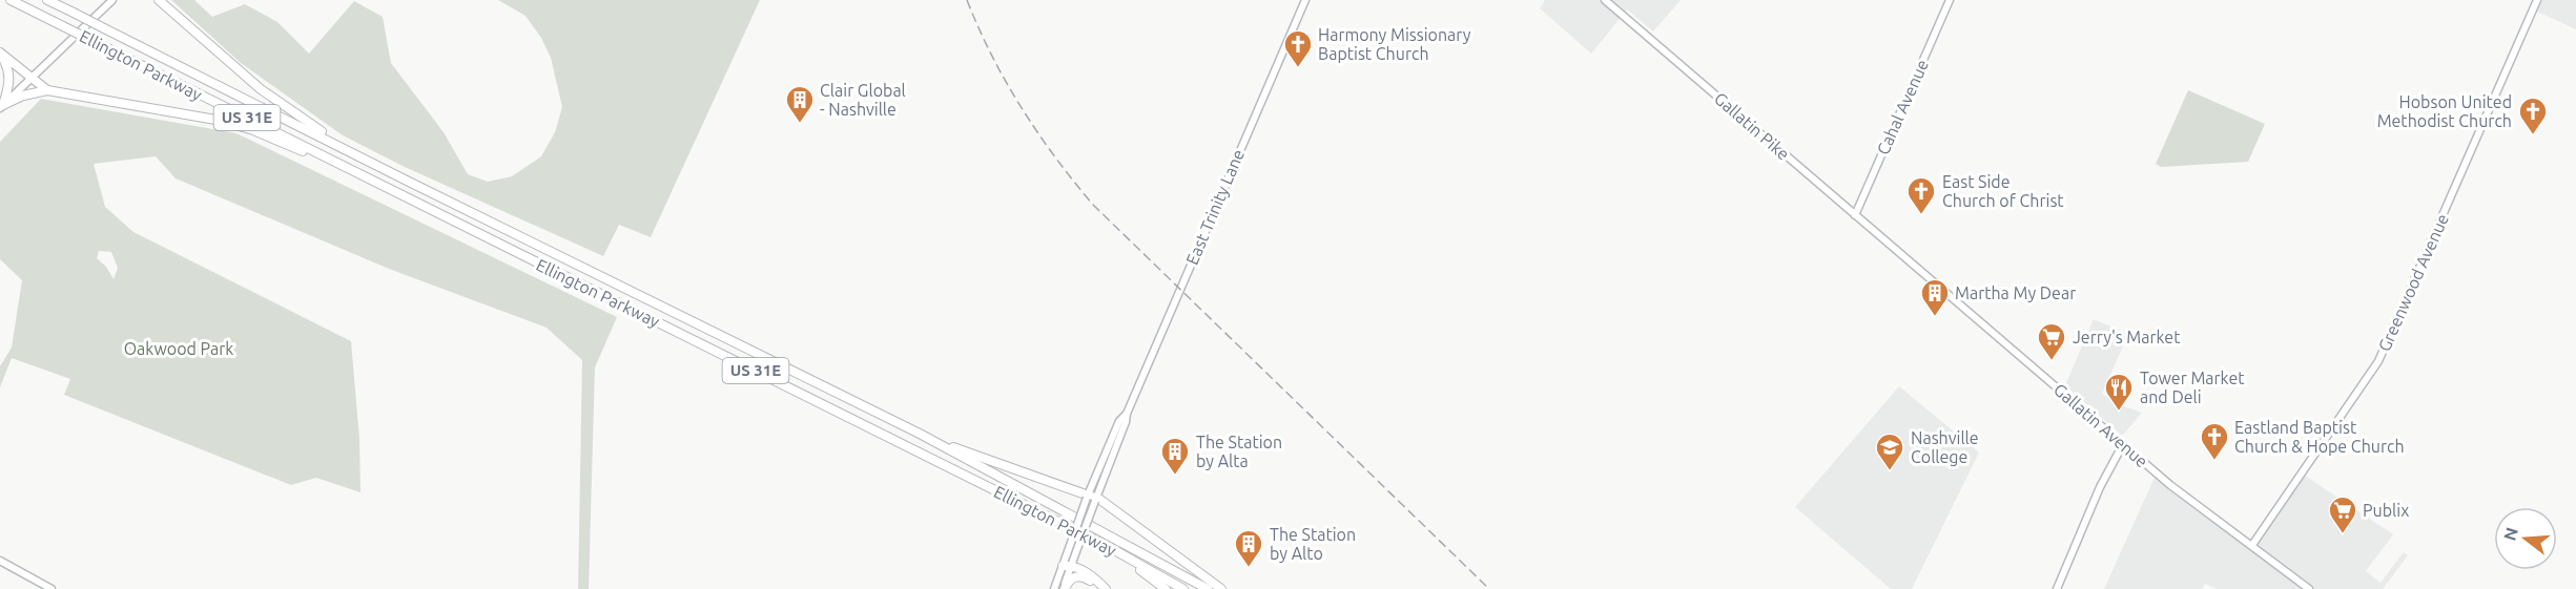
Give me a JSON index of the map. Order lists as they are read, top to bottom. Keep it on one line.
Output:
{"streets":{"highway":["Ellington Parkway","US 31E"],"main road":["Cahal Avenue","Gallatin Pike","East Trinity Lane","Greenwood Avenue","Gallatin Avenue"]},"crossings":[["Cahal Avenue","Gallatin Pike"],["Gallatin Pike","Gallatin Avenue"],["Greenwood Avenue","Gallatin Avenue"]],"parks":["Oakwood Park"],"places":{"church":["Harmony Missionary Baptist Church","Hobson United Methodist Church","East Side Church of Christ","Eastland Baptist Church & Hope Church"],"building":["Clair Global - Nashville","Martha My Dear","The Station by Alta","The Station by Alto"],"supermarket":["Jerry's Market","Publix"],"restaurant":["Tower Market and Deli"],"school or university":["Nashville College"]},"north":"left"}
